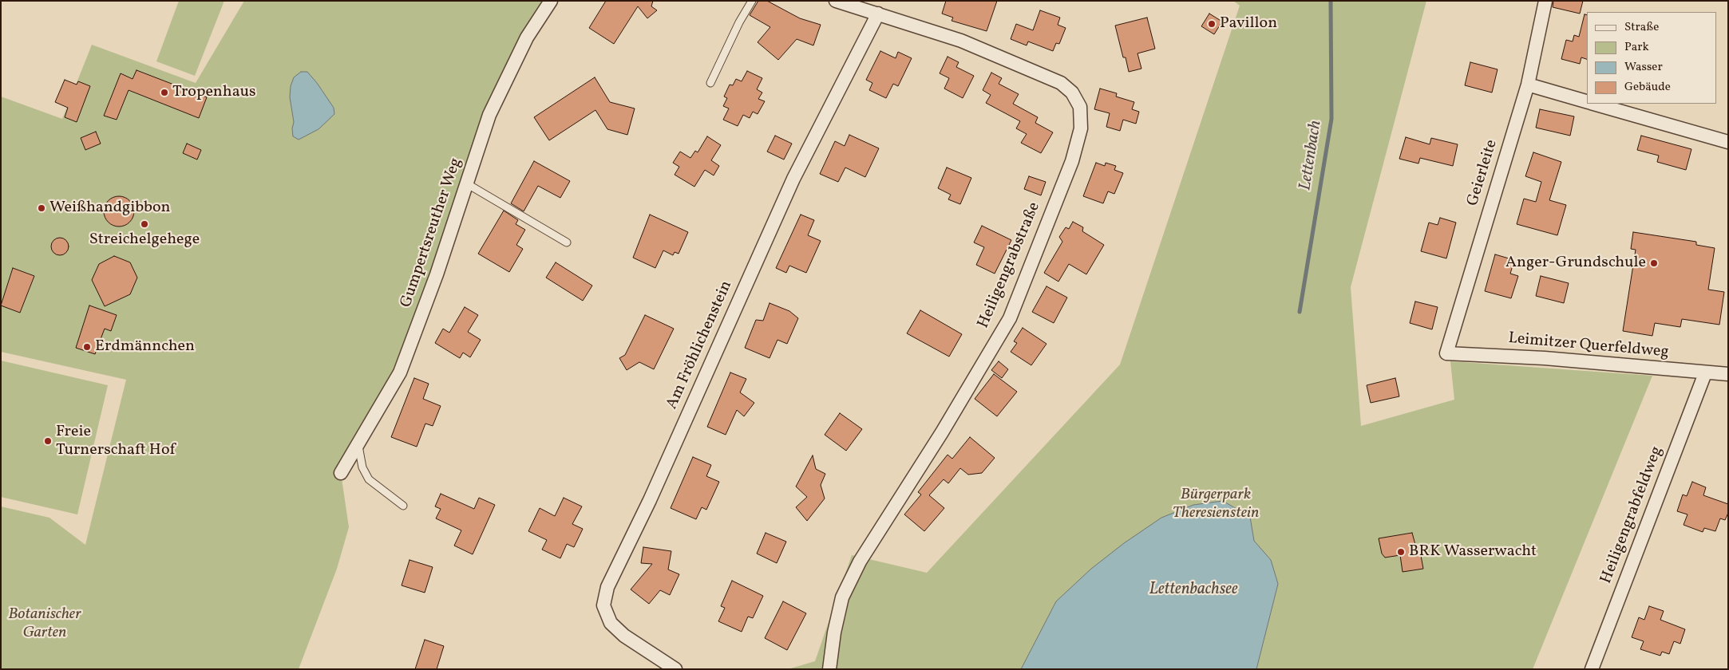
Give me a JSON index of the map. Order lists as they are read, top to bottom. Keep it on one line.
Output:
{"streets":{"street":["Geierleite","Gumpertsreuther Weg","Heiligengrabstraße","Am Fröhlichenstein","Leimitzer Querfeldweg","Heiligengrabfeldweg"]},"crossings":[["Geierleite","Leimitzer Querfeldweg"],["Heiligengrabstraße","Am Fröhlichenstein"],["Leimitzer Querfeldweg","Heiligengrabfeldweg"]],"water":["Lettenbach","Lettenbachsee"],"parks":["Bürgerpark Theresienstein","Botanischer Garten"],"places":["Pavillon","Tropenhaus","Weißhandgibbon","Streichelgehege","Anger-Grundschule","Erdmännchen","Freie Turnerschaft Hof","BRK Wasserwacht"],"legend":["Straße","Park","Wasser","Gebäude"]}
